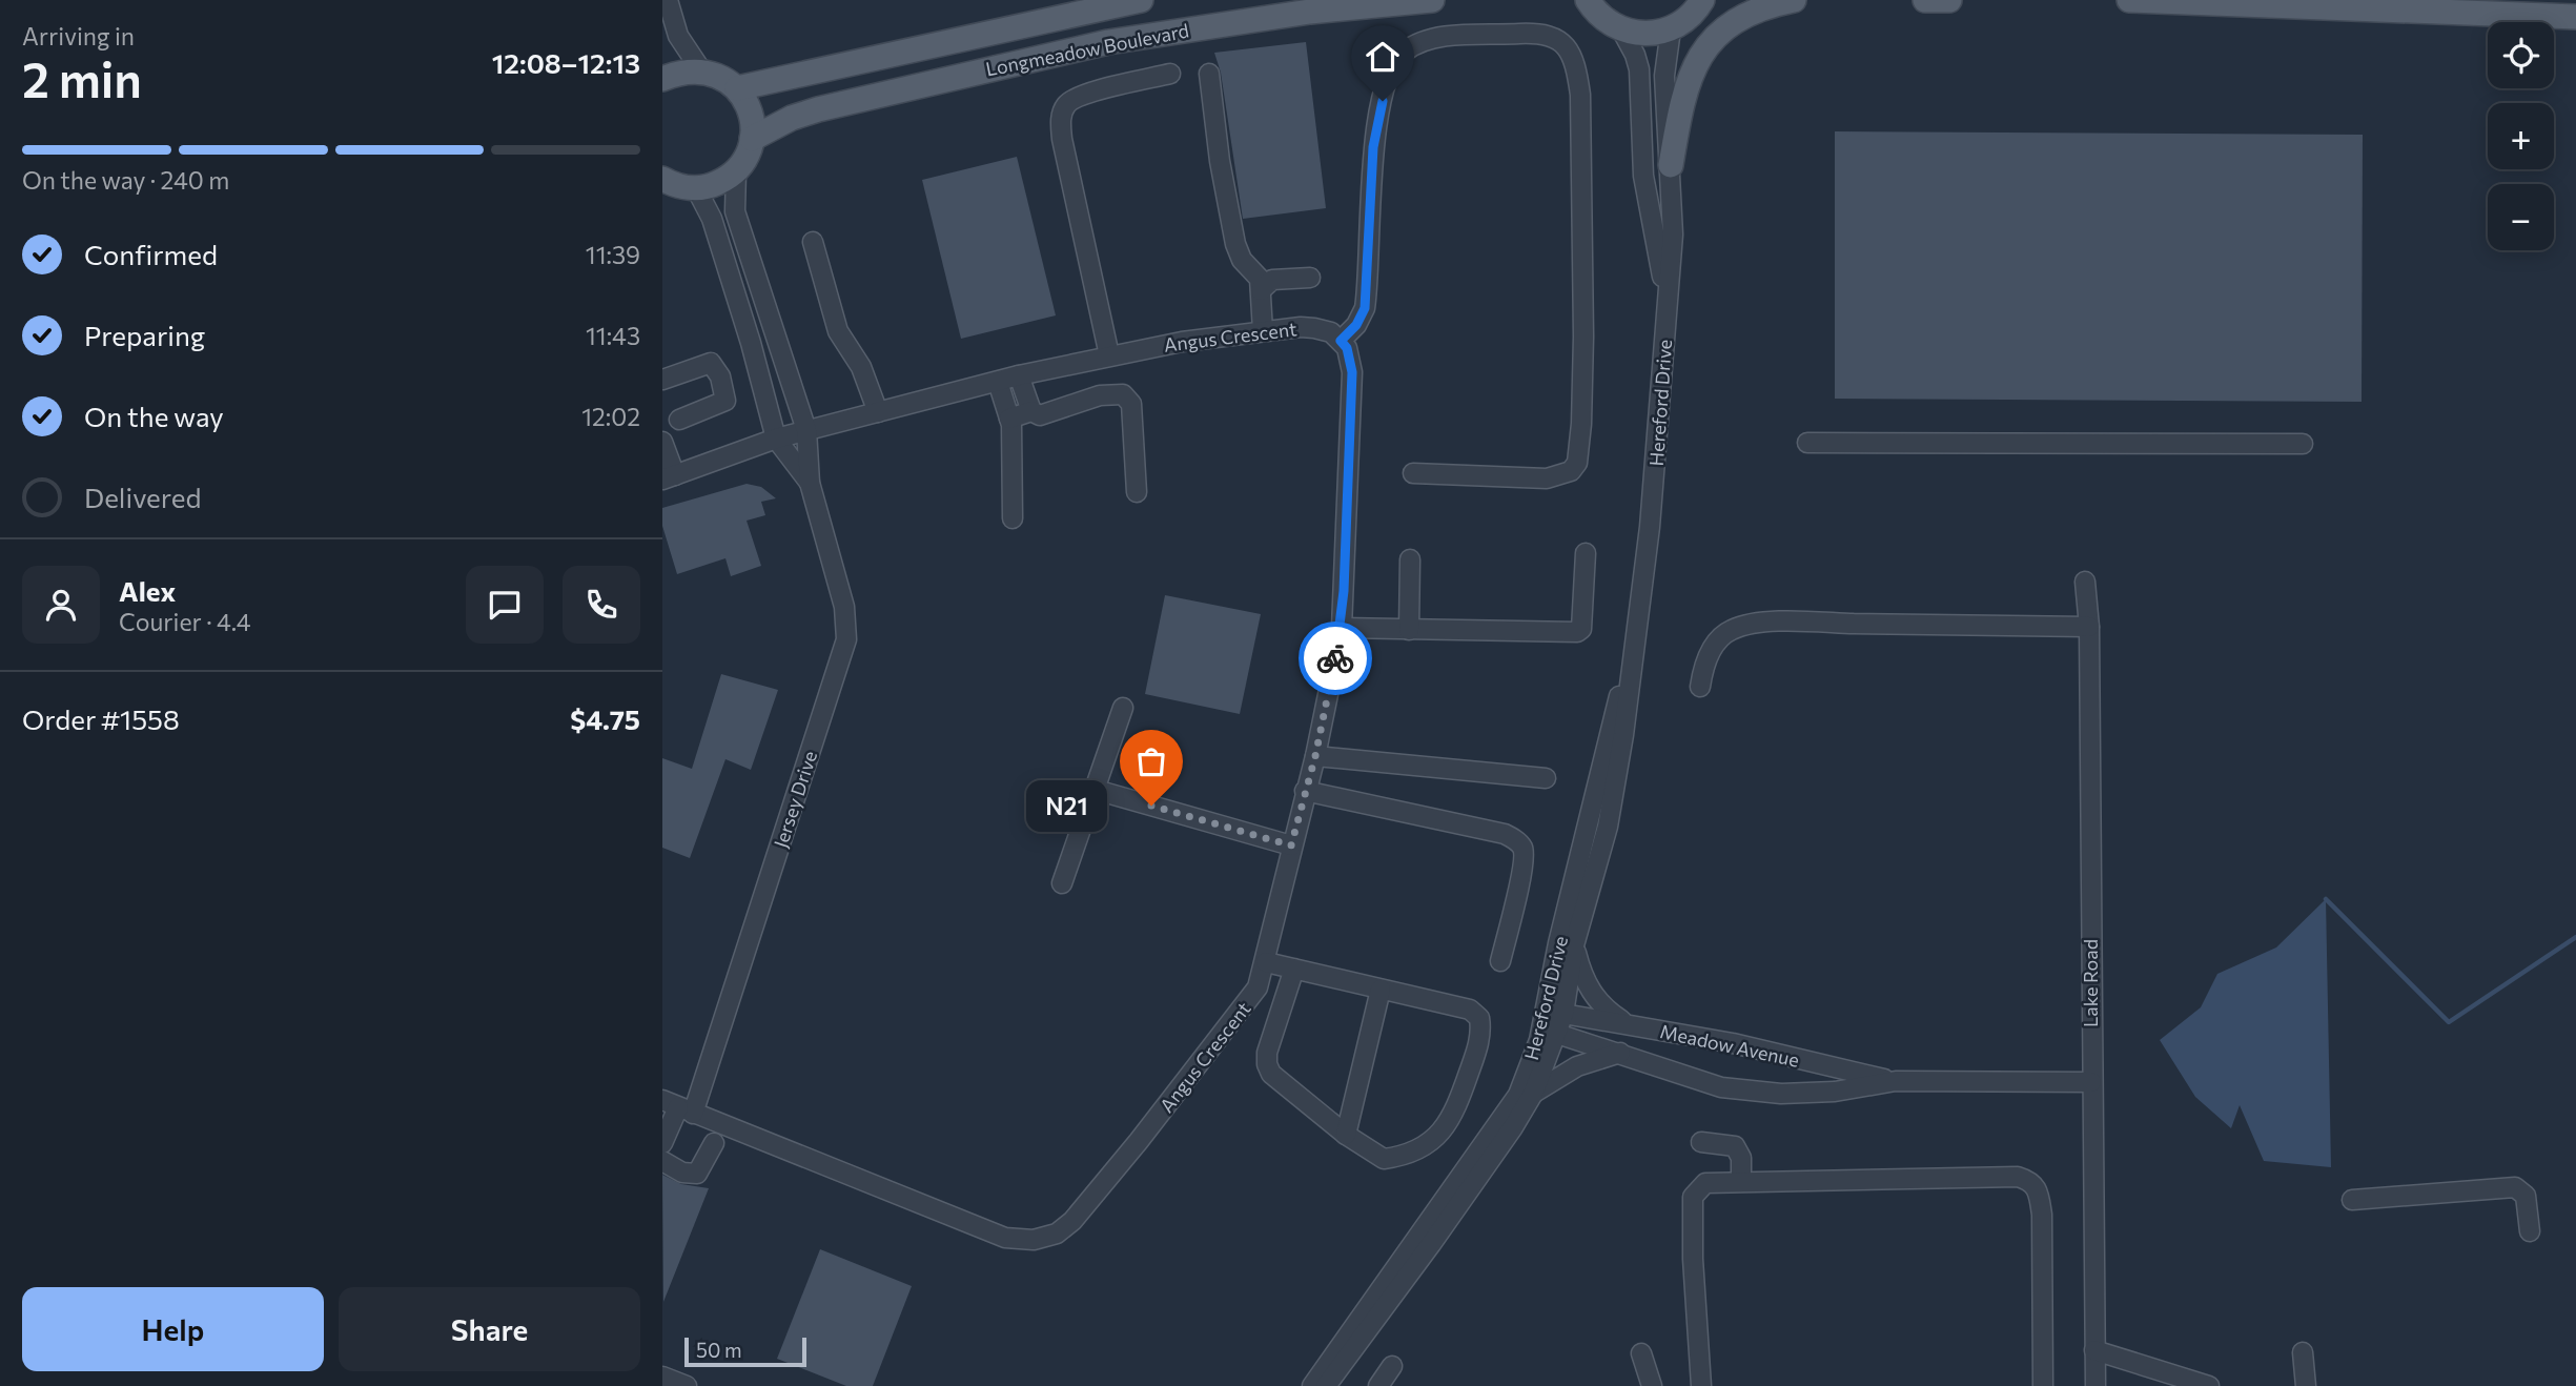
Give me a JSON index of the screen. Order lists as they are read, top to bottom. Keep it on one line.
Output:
{"streets":{"main road":["Longmeadow Boulevard"],"street":["Angus Crescent","Hereford Drive","Jersey Drive","Lake Road","Meadow Avenue"]},"crossings":[["Angus Crescent","Jersey Drive"],["Hereford Drive","Meadow Avenue"],["Lake Road","Meadow Avenue"]],"places":["N21"],"scale_bar":"50 m","page":{"heading":["2 min","Arriving in","12:08–12:13"],"panel":["Alex","Courier · 4.4","Order #1558","$4.75"],"map_buttons":["+","−"],"bar":"On the way · 240 m","list":[["Confirmed","11:39"],["Preparing","11:43"],["On the way","12:02"],"Delivered"],"bubble":"N21","buttons":["Help","Share"],"scale":"50 m"}}
